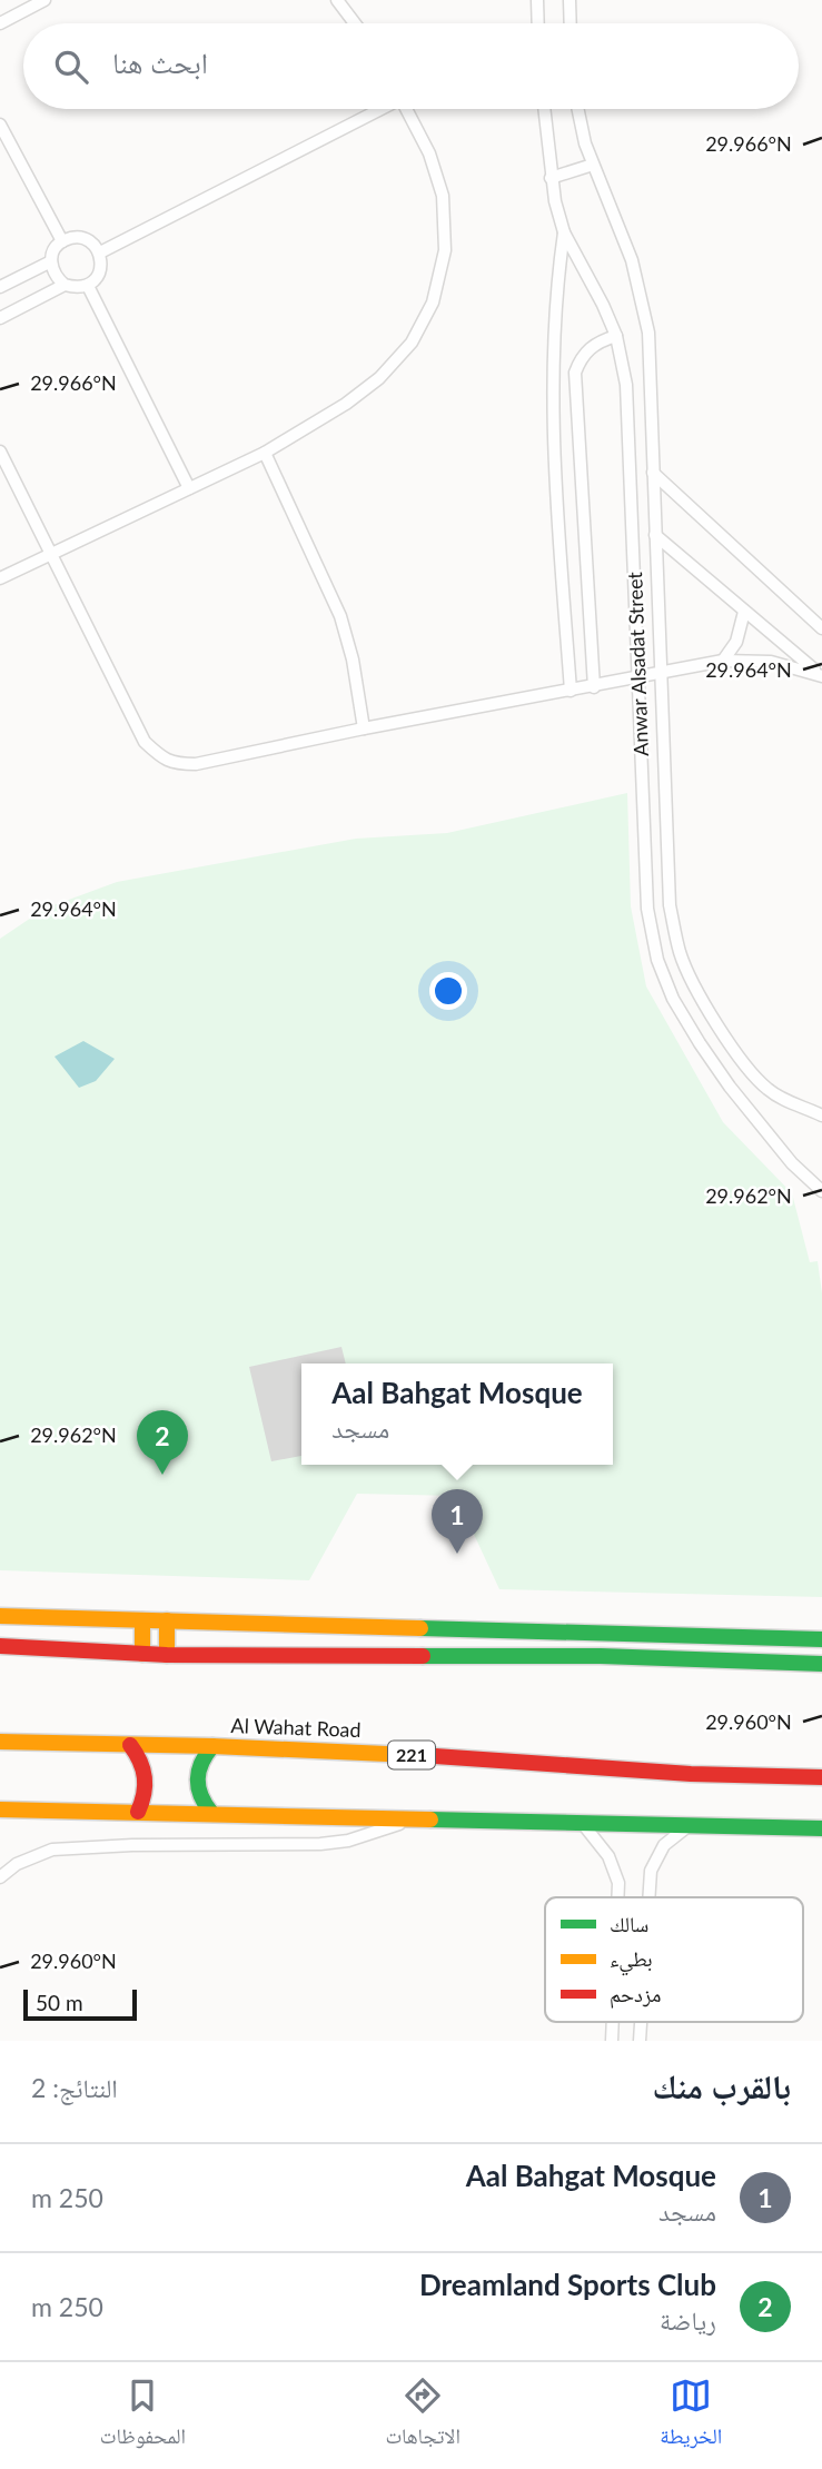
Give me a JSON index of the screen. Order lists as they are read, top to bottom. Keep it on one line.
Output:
{"streets":{"main road":["Al Wahat Road","221"],"street":["Anwar Alsadat Street"]},"legend":["سالك","بطيء","مزدحم"],"scale_bar":"50 m","page":{"search":"ابحث هنا","popup":["Aal Bahgat Mosque","مسجد"],"pins":["2","1"],"scale":"50 m","heading":["بالقرب منك","النتائج: 2"],"list":[{"mark":"1","name":"Aal Bahgat Mosque","note":"مسجد","value":"250 m"},{"mark":"2","name":"Dreamland Sports Club","note":"رياضة","value":"250 m"}],"nav":["الخريطة","الاتجاهات","المحفوظات"]},"coordinates":["29.966°N","29.964°N","29.962°N","29.960°N"]}
